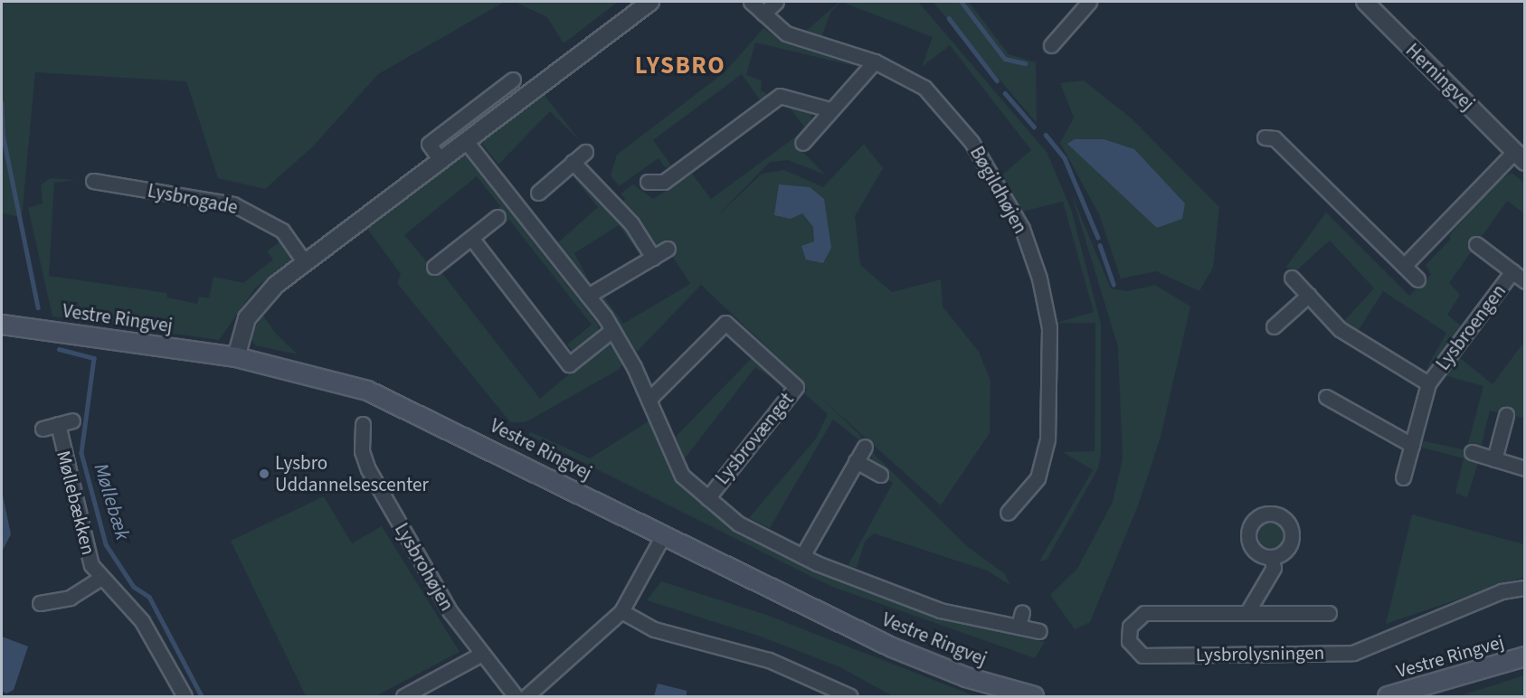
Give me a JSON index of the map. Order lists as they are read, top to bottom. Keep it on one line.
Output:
{"streets":{"main road":["Vestre Ringvej"],"street":["Herningvej","Bøgildhøjen","Lysbrogade","Lysbroengen","Lysbrovænget","Møllebækken","Lysbrohøjen","Lysbrolysningen"]},"districts":["LYSBRO"],"water":["Møllebæk"],"places":["Lysbro Uddannelsescenter"]}
